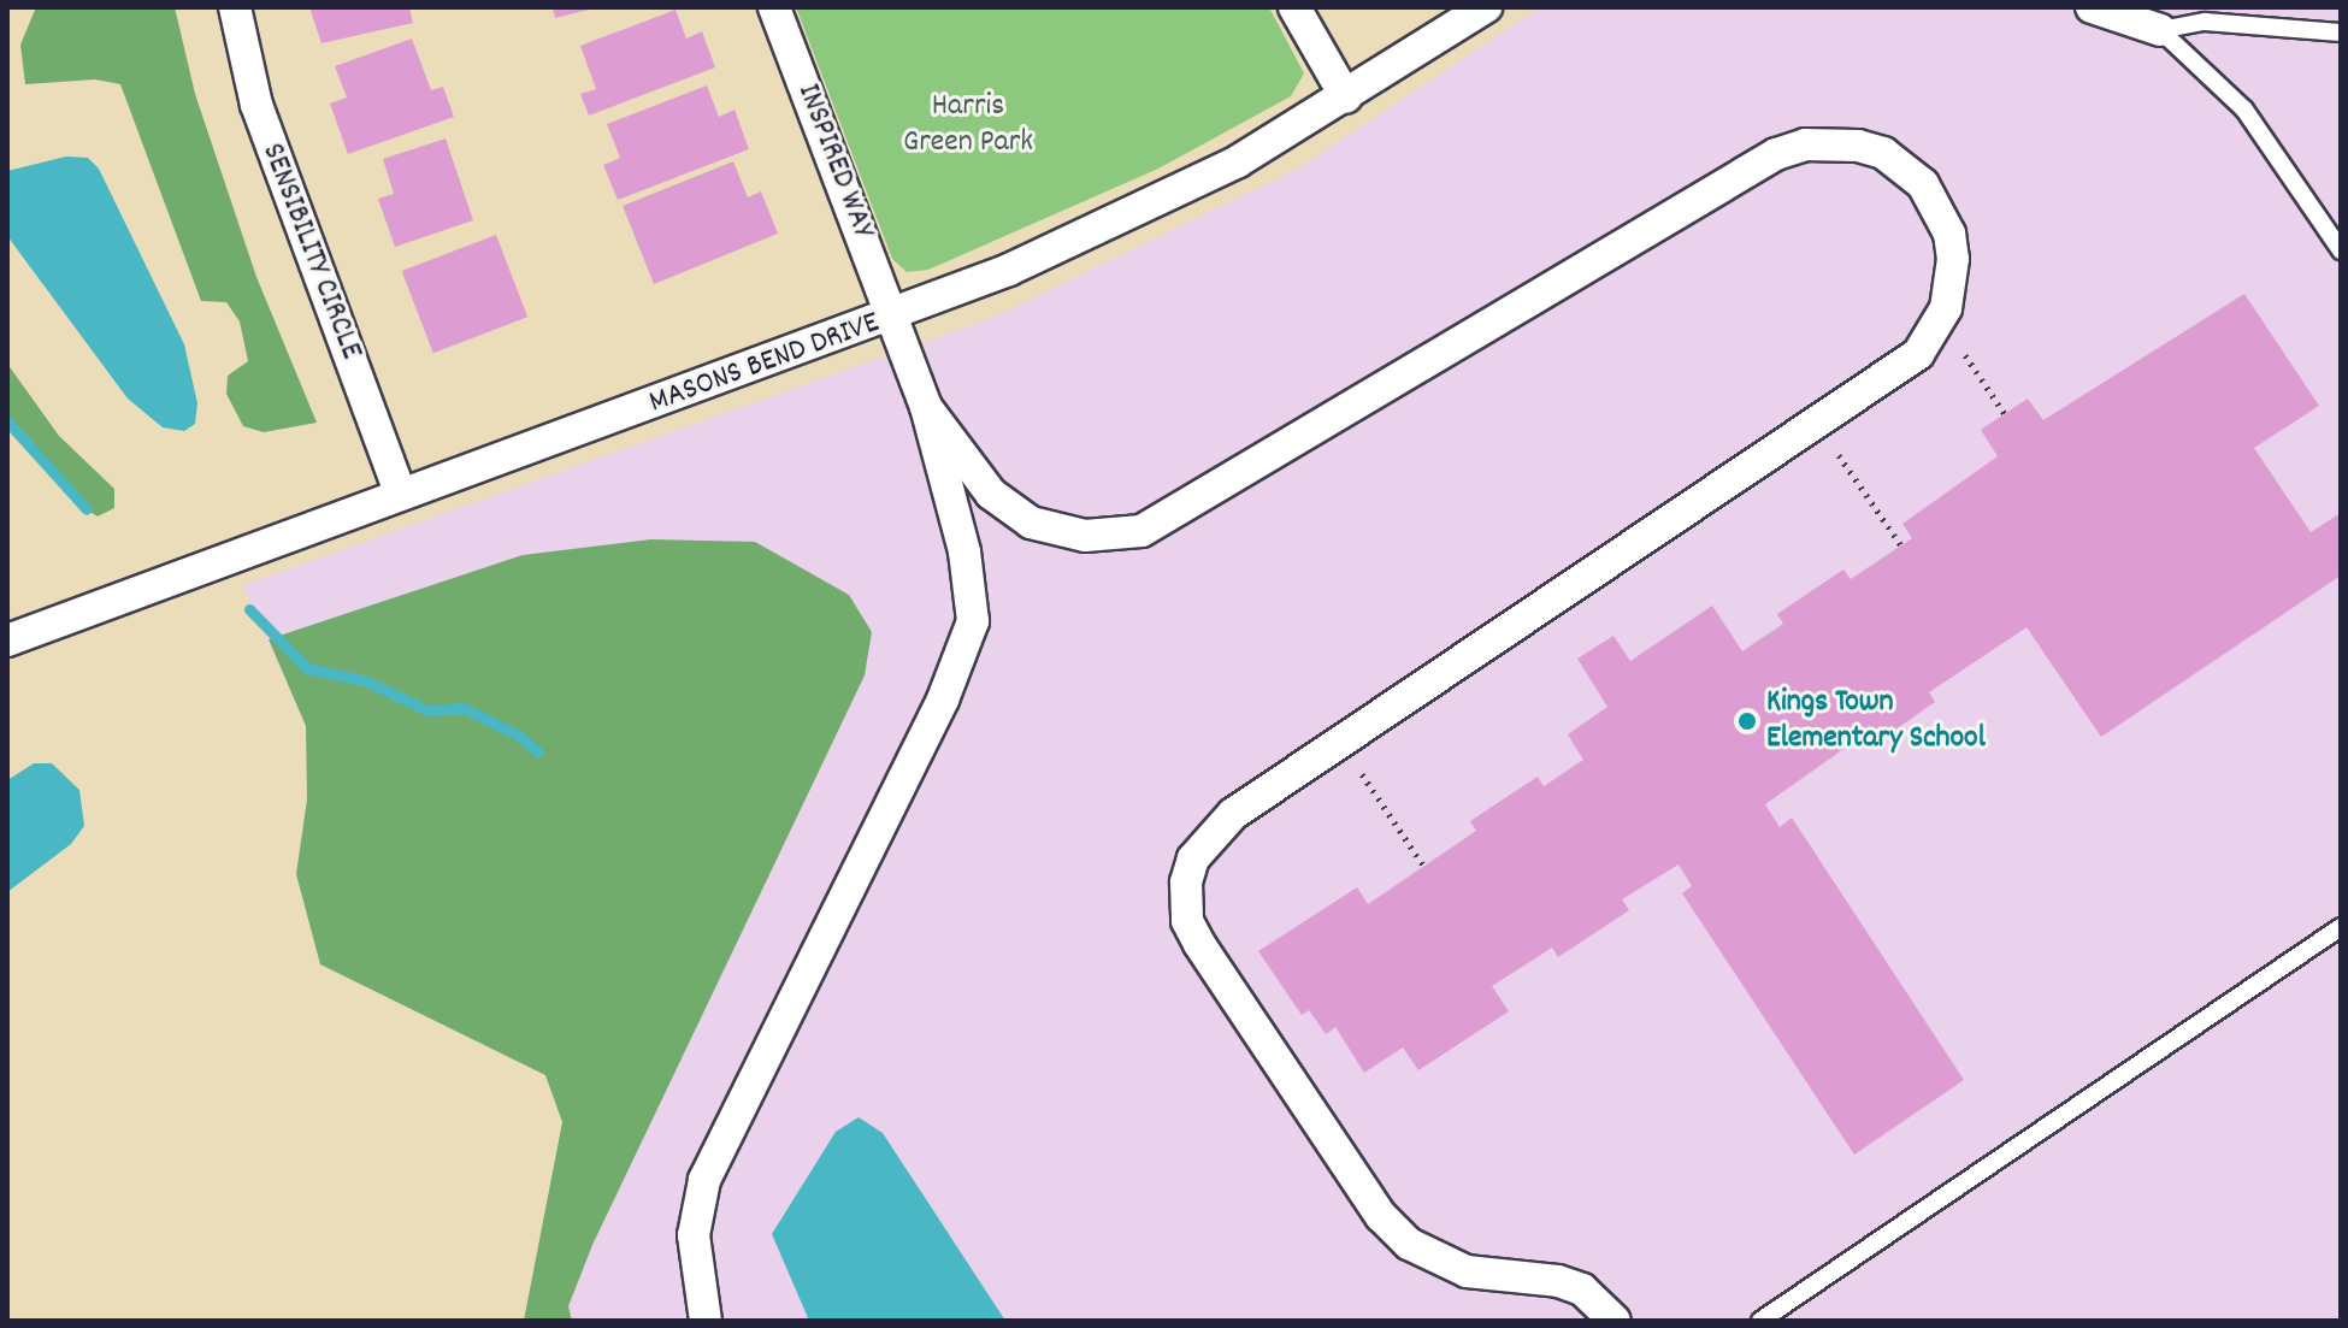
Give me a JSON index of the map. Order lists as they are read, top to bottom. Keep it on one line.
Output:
{"streets":{"street":["INSPIRED WAY","SENSIBILITY CIRCLE","MASONS BEND DRIVE"]},"crossings":[["INSPIRED WAY","MASONS BEND DRIVE"],["SENSIBILITY CIRCLE","MASONS BEND DRIVE"]],"parks":["Harris Green Park"],"places":["Kings Town Elementary School"]}
